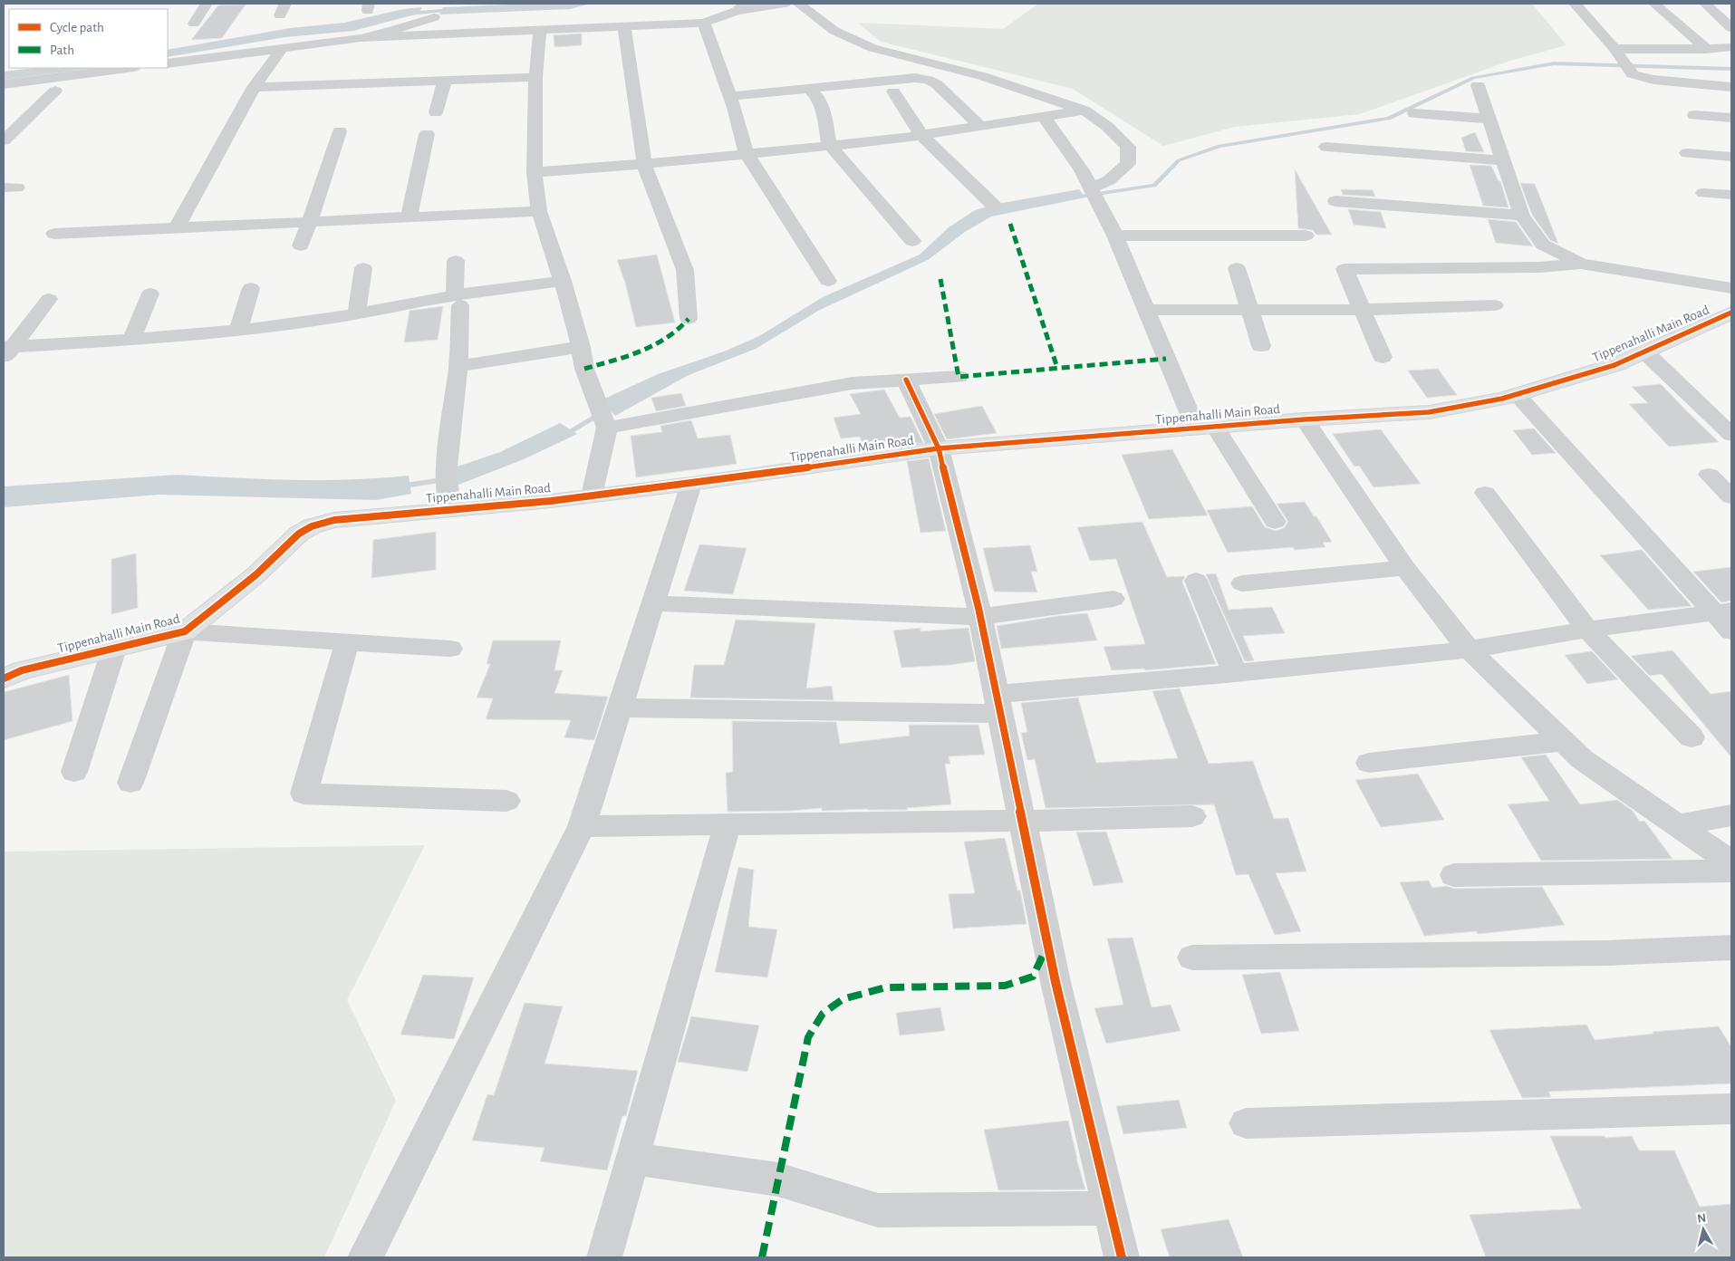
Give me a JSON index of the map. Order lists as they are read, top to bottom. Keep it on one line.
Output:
{"streets":{"street":["Tippenahalli Main Road"]},"legend":["Cycle path","Path"],"north":"top"}
